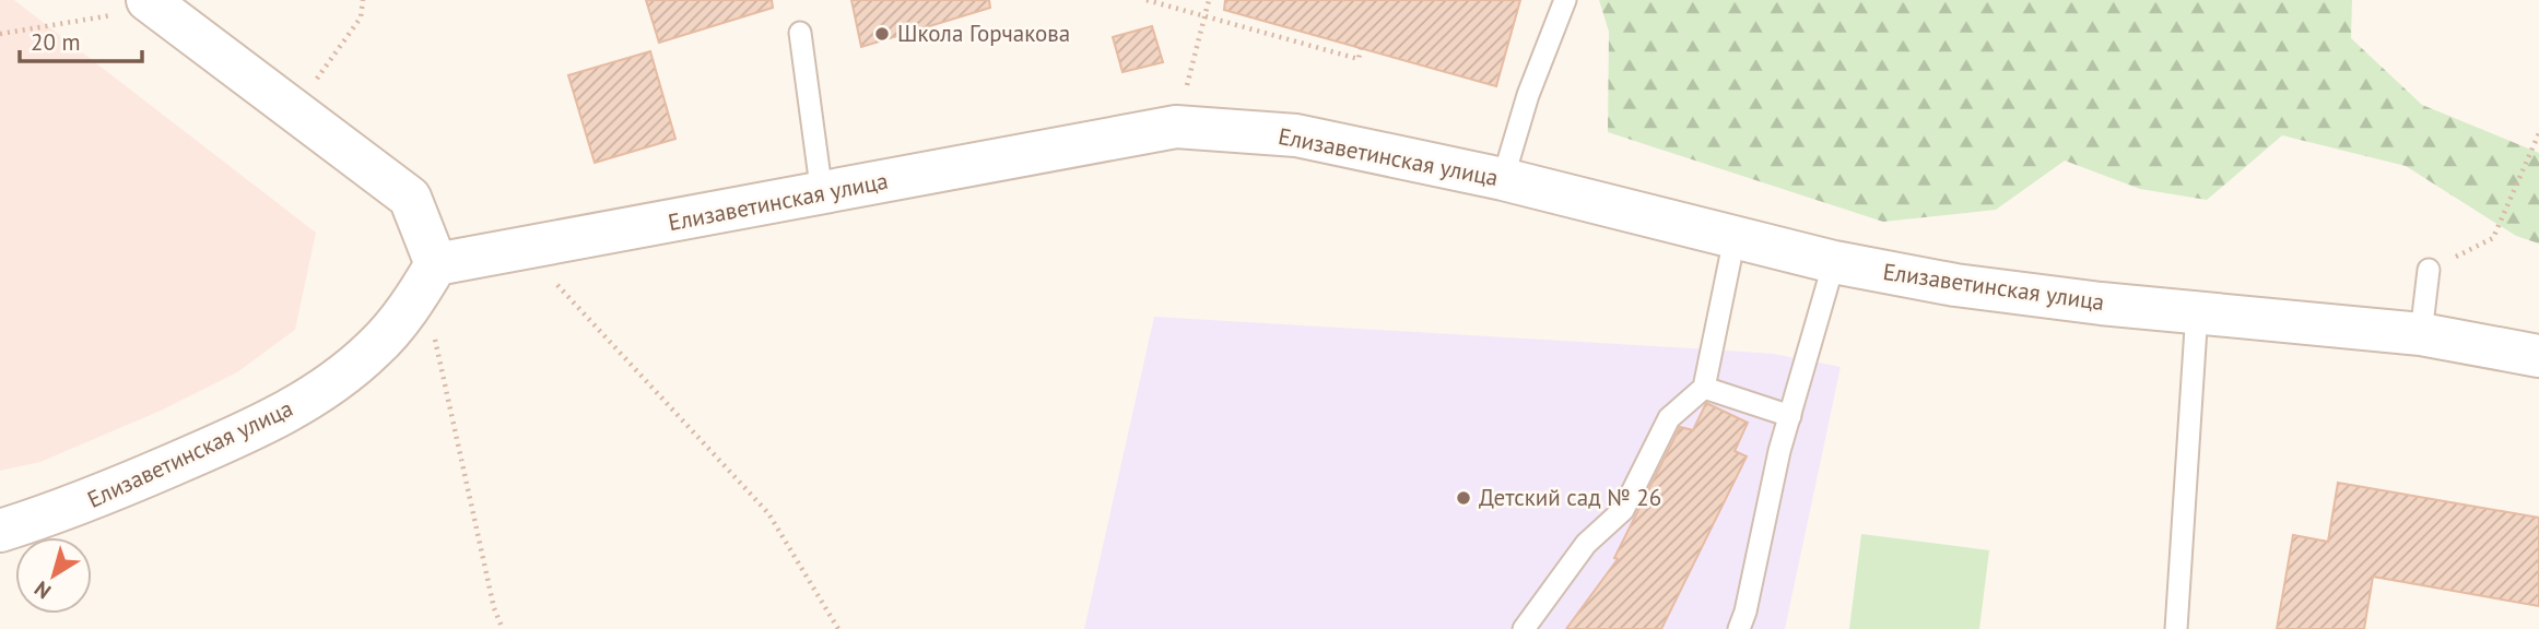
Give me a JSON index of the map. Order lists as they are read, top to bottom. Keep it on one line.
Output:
{"streets":{"street":["Елизаветинская улица"]},"places":["Школа Горчакова","Детский сад № 26"],"scale_bar":"20 m","north":"bottom left"}
